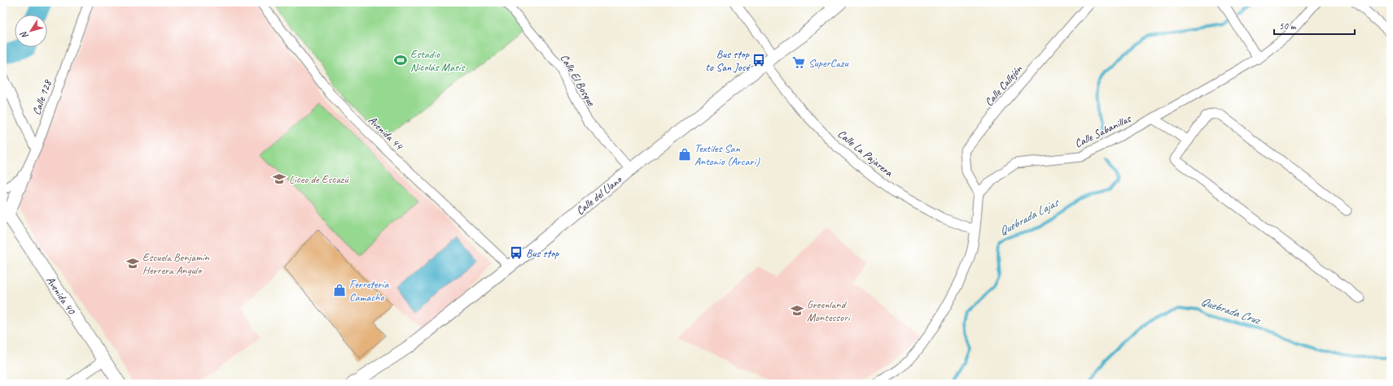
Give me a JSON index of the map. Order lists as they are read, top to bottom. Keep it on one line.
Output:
{"streets":{"main road":["Calle del Llano","Avenida 40"],"street":["Calle El Bosque","Calle Callejón","Calle 128","Calle Sabanillas","Avenida 44","Calle La Pajarera"]},"crossings":[["Calle El Bosque","Calle del Llano"],["Calle Callejón","Calle Sabanillas"],["Avenida 44","Calle del Llano"],["Calle La Pajarera","Calle del Llano"]],"water":["Quebrada Lajas","Quebrada Cruz"],"places":{"sports":["Estadio Nicolás Masís"],"bus stop":["Bus stop to San José","Bus stop"],"supermarket":["SuperCazu"],"shop":["Textiles San Antonio (Arcari)","Ferretería Camacho"],"school or university":["Liceo de Escazú","Escuela Benjamín Herrera Angulo","Greenland Montessori"]},"scale_bar":"50 m","north":"bottom left"}
